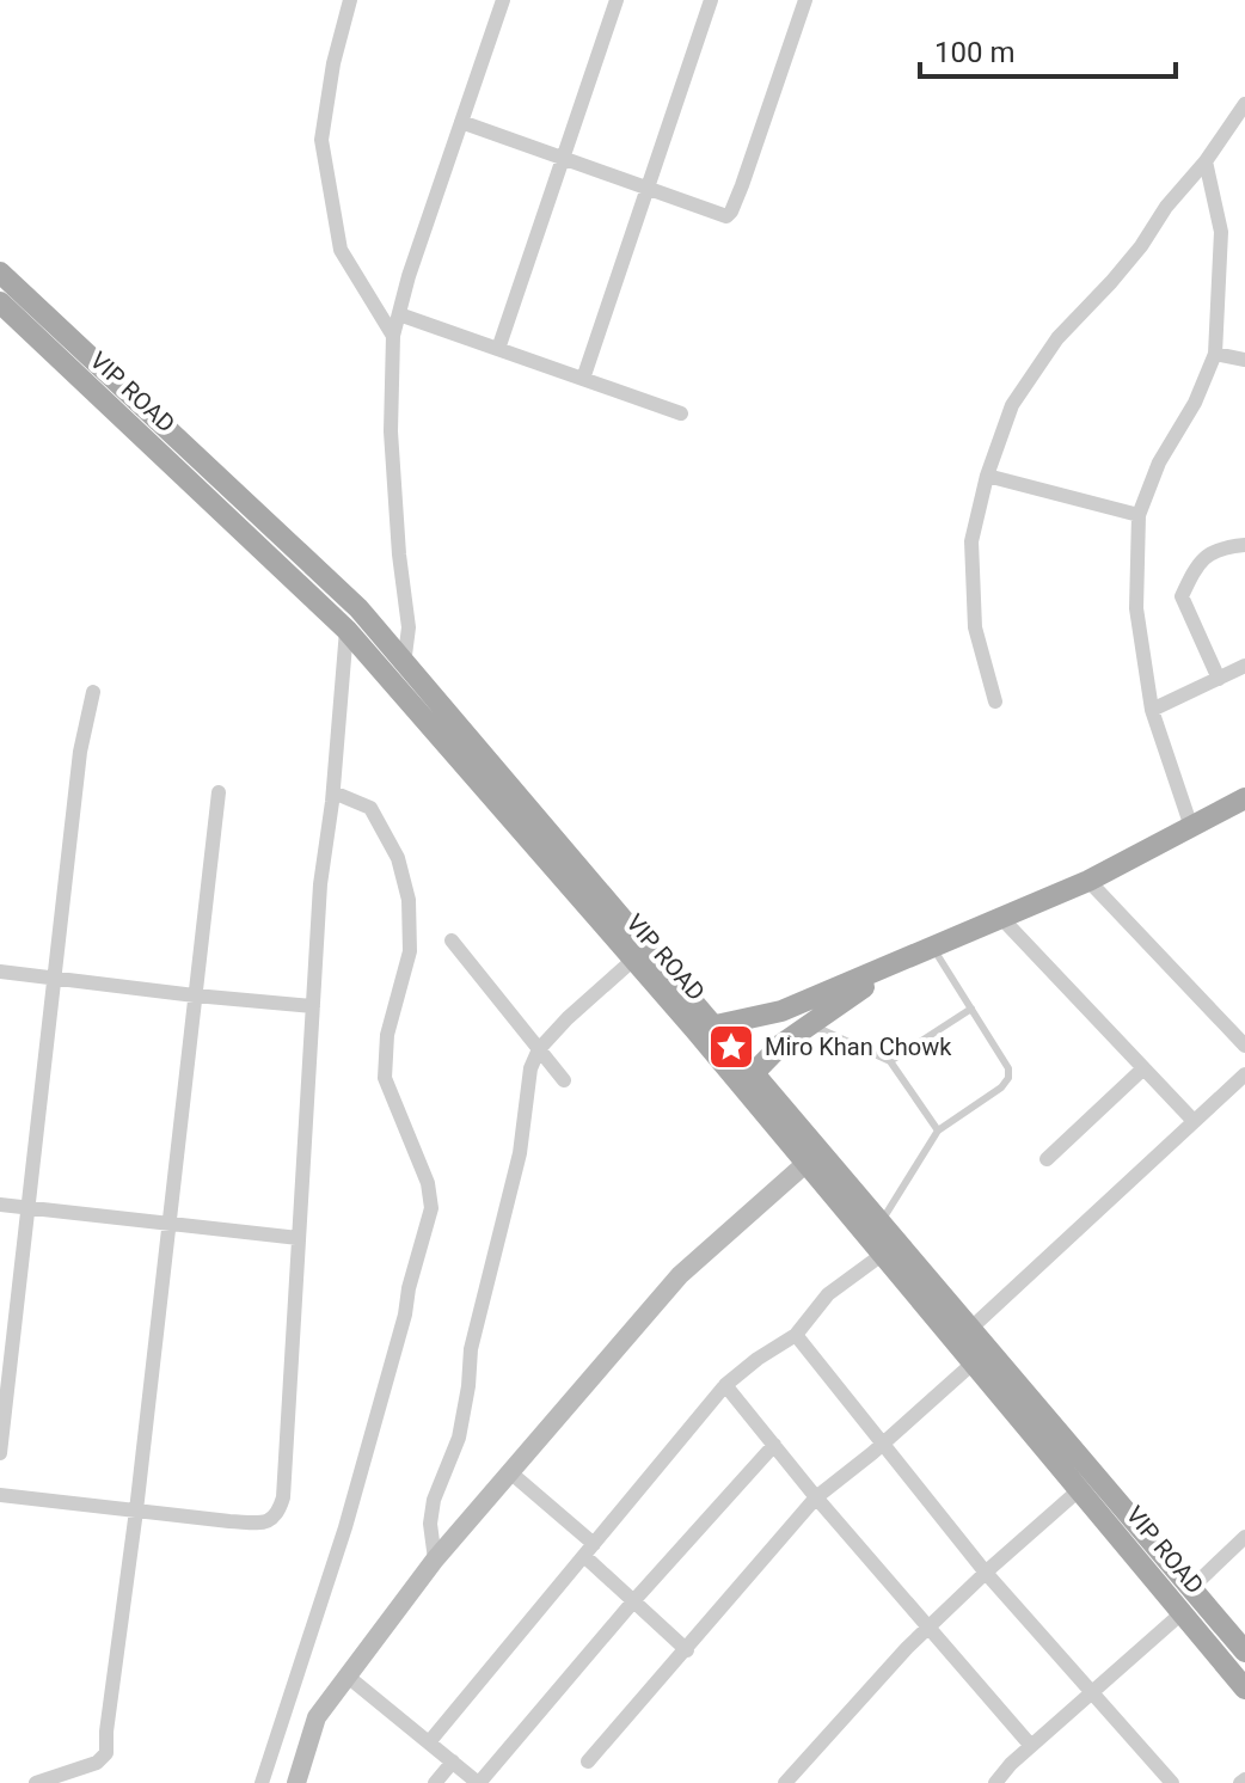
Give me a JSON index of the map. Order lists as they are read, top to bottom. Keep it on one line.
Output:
{"streets":{"main road":["VIP ROAD"]},"places":{"place":["Miro Khan Chowk"]},"scale_bar":"100 m"}
